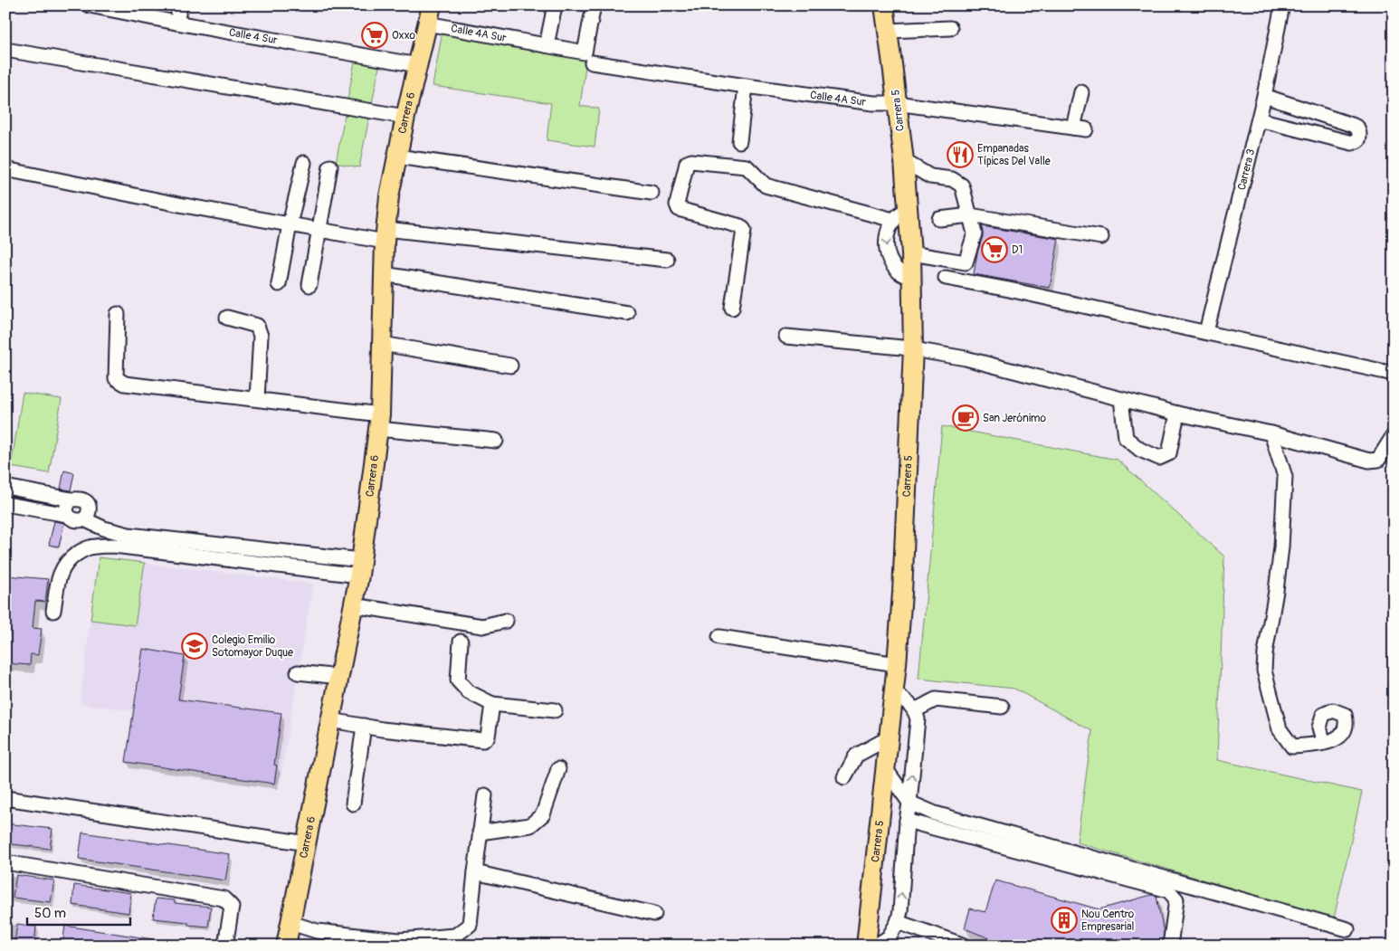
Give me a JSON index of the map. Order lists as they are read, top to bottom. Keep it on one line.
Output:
{"streets":{"main road":["Carrera 5","Carrera 6"],"street":["Calle 4A Sur","Calle 4 Sur","Carrera 3"]},"crossings":[["Calle 4A Sur","Carrera 5"],["Calle 4A Sur","Carrera 6"],["Calle 4 Sur","Carrera 6"]],"places":{"supermarket":["Oxxo","D1"],"restaurant":["Empanadas Típicas Del Valle"],"cafe":["San Jerónimo"],"school or university":["Colegio Emilio Sotomayor Duque"],"building":["Nou Centro Empresarial"]},"scale_bar":"50 m"}
